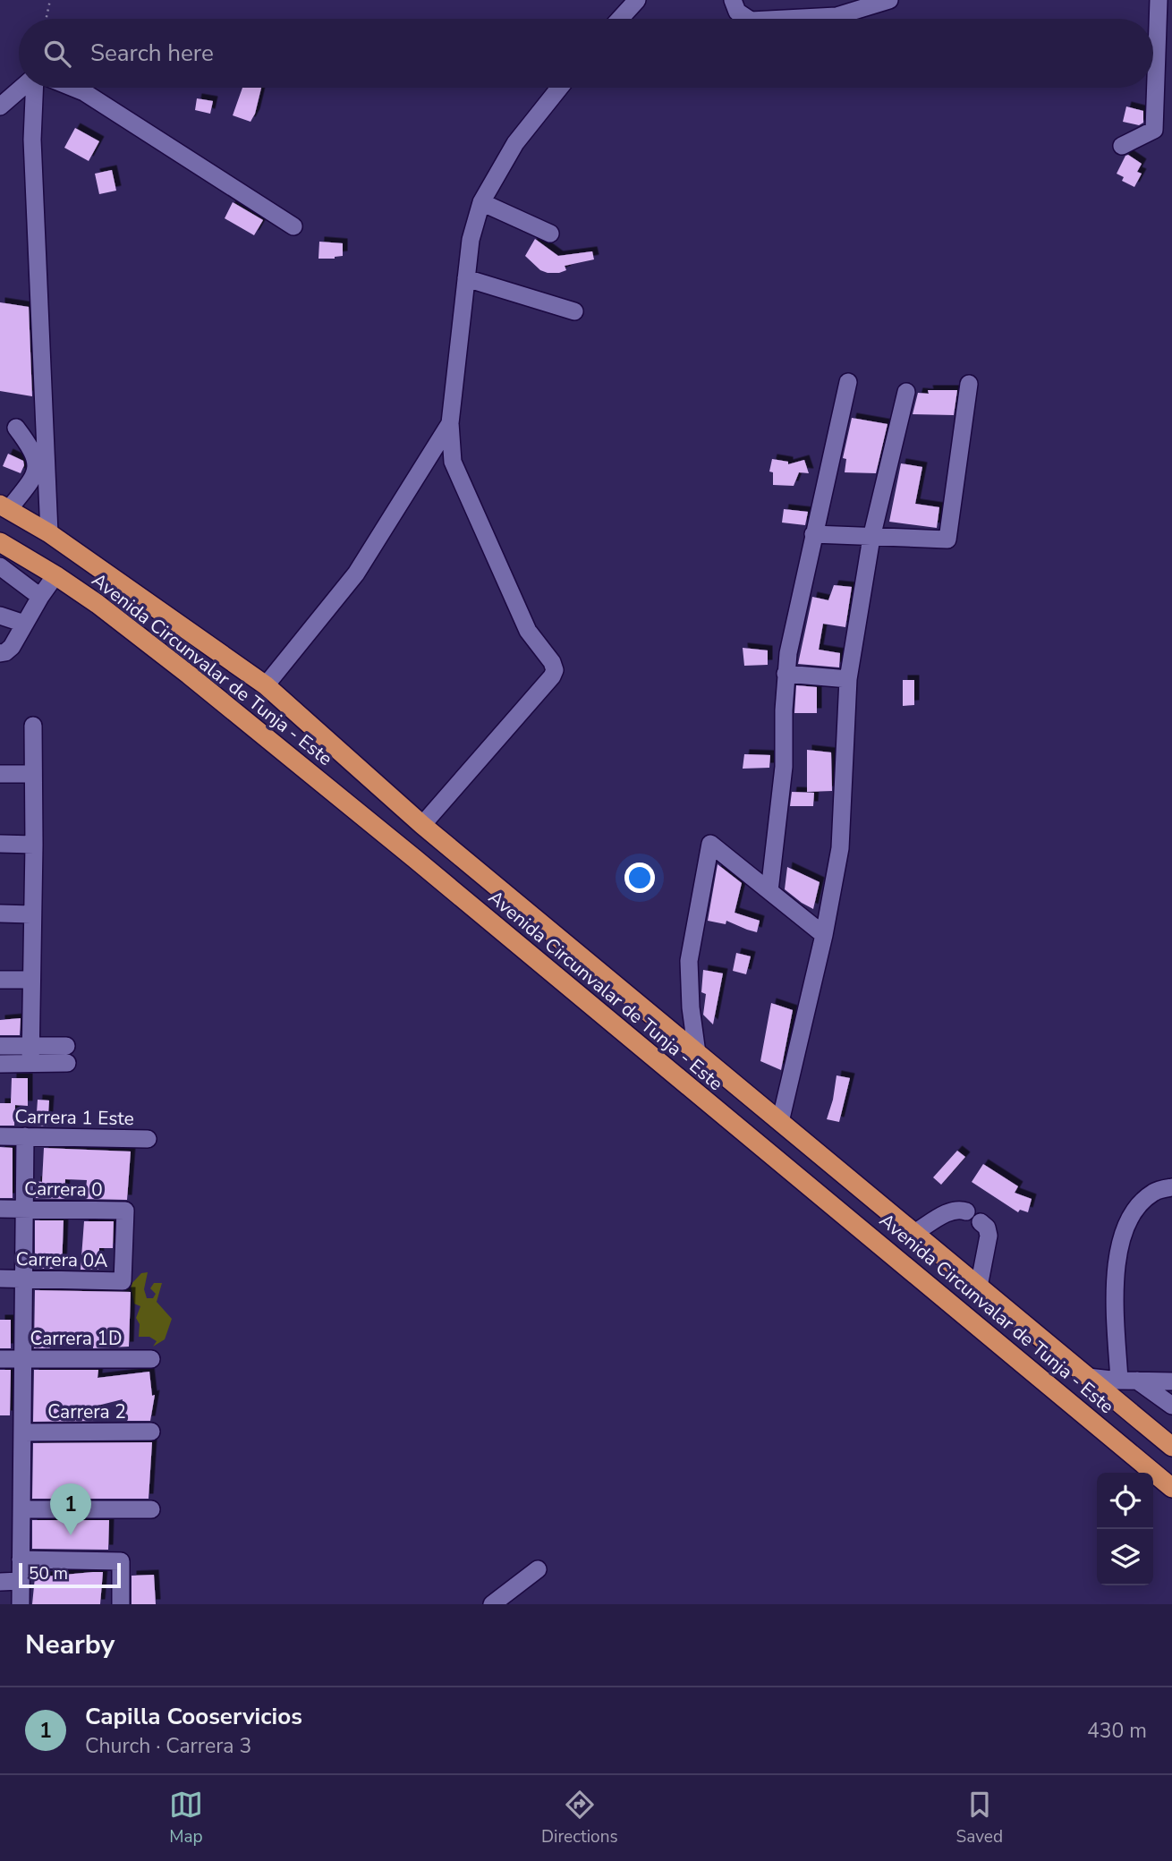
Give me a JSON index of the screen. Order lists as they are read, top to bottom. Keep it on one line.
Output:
{"streets":{"highway":["Avenida Circunvalar de Tunja - Este"],"street":["Carrera 1 Este","Carrera 0","Carrera 0A","Carrera 1D","Carrera 2"]},"crossings":[["Carrera 0","Carrera 0A"]],"scale_bar":"50 m","page":{"search":"Search here","pins":"1","scale":"50 m","heading":"Nearby","list":[{"mark":"1","name":"Capilla Cooservicios","note":"Church · Carrera 3","value":"430 m"}],"nav":["Map","Directions","Saved"]}}
